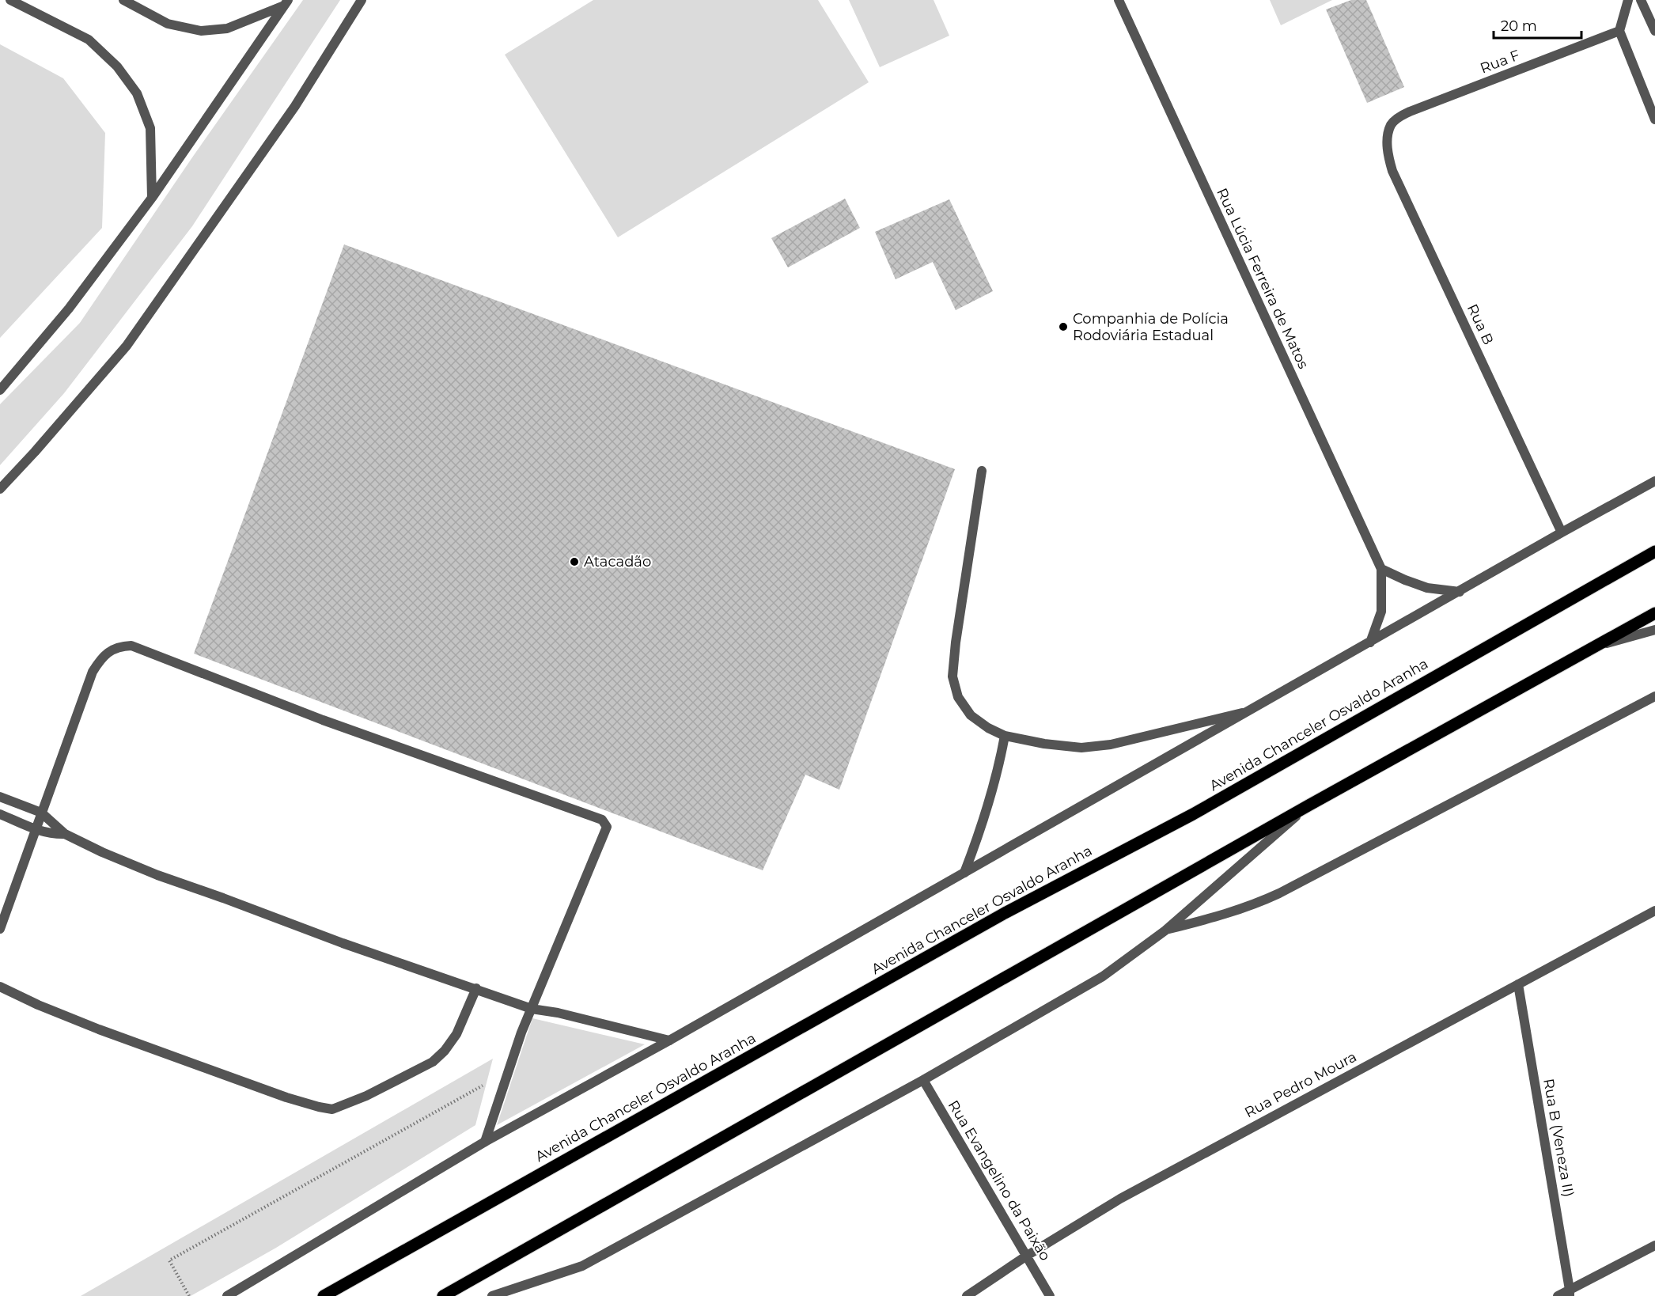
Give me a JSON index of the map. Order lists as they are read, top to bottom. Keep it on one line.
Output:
{"streets":{"main road":["Avenida Chanceler Osvaldo Aranha"],"street":["Rua F","Rua Lúcia Ferreira de Matos","Rua B","Rua Pedro Moura","Rua B (Veneza II)","Rua Evangelino da Paixão"]},"crossings":[["Rua F","Rua B"],["Rua Pedro Moura","Rua B (Veneza II)"],["Rua Pedro Moura","Rua Evangelino da Paixão"]],"places":["Companhia de Polícia Rodoviária Estadual","Atacadão"],"scale_bar":"20 m"}
